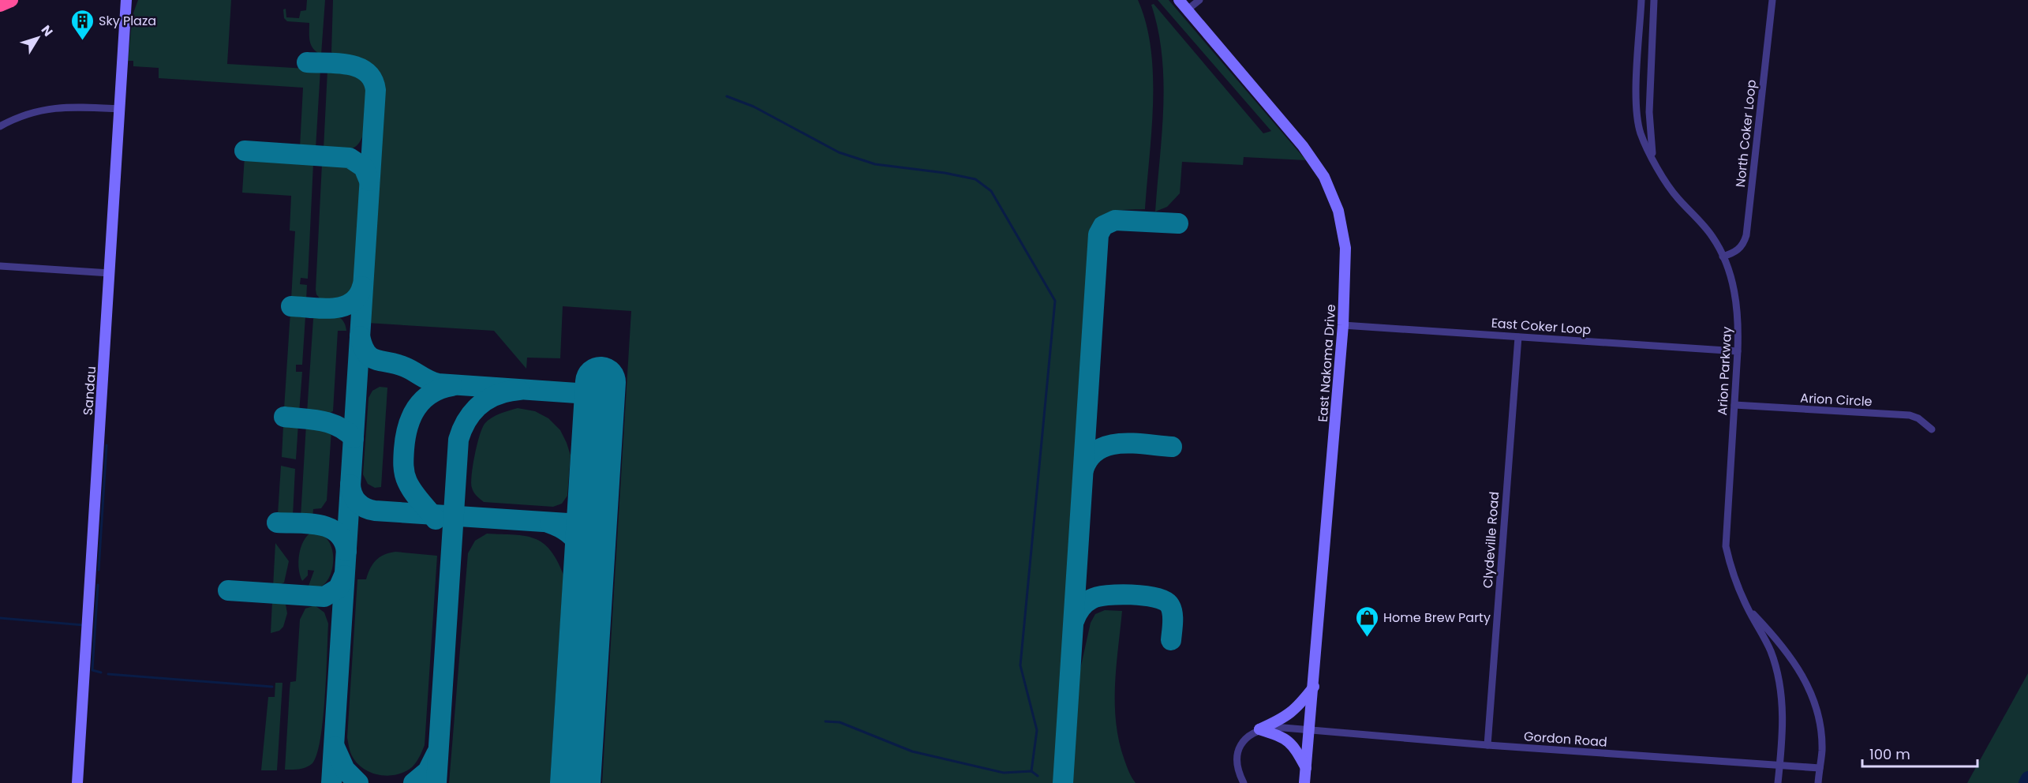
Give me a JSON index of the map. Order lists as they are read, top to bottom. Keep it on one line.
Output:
{"streets":{"main road":["East Nakoma Drive","Sandau"],"street":["North Coker Loop","East Coker Loop","Arion Parkway","Arion Circle","Clydeville Road","Gordon Road"]},"crossings":[["North Coker Loop","Arion Parkway"],["East Coker Loop","East Nakoma Drive"],["East Coker Loop","Arion Parkway"],["East Coker Loop","Clydeville Road"],["East Nakoma Drive","Gordon Road"],["Arion Parkway","Arion Circle"],["Arion Parkway","Gordon Road"],["Clydeville Road","Gordon Road"]],"places":{"building":["Sky Plaza"],"shop":["Home Brew Party"]},"scale_bar":"100 m","north":"top right"}
